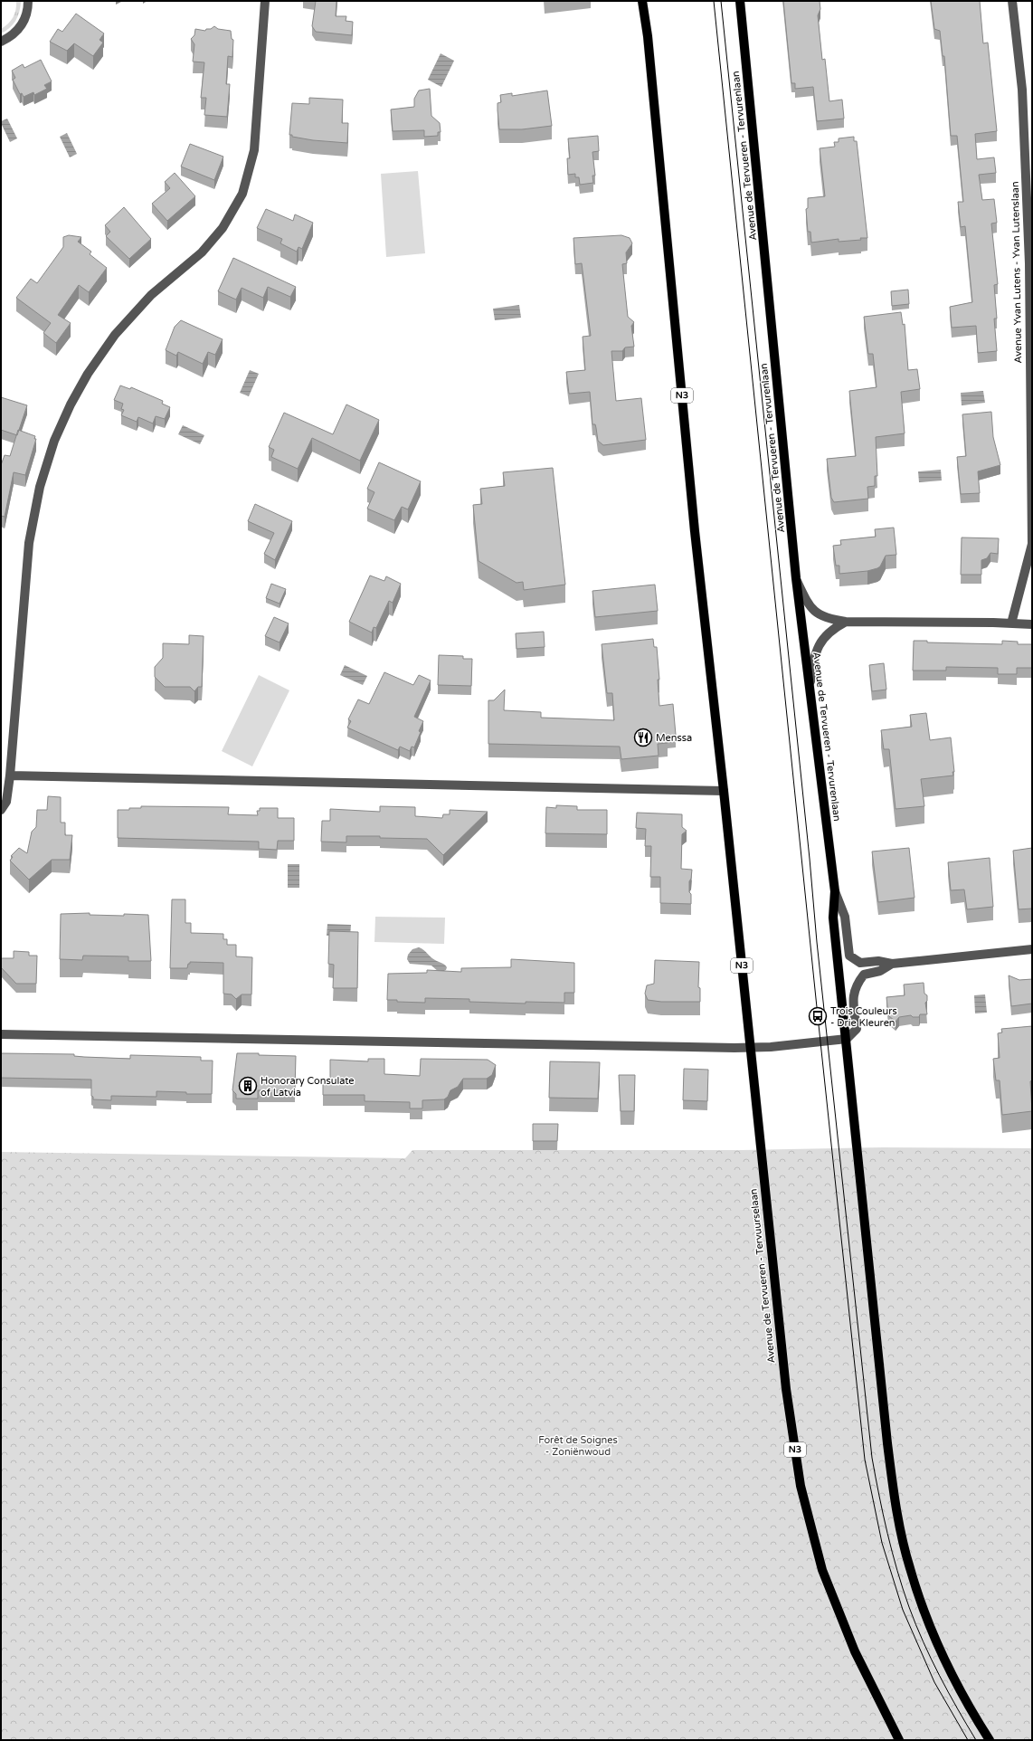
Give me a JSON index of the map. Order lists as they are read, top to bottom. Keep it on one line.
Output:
{"streets":{"main road":["Avenue de Tervueren - Tervurenlaan","N3","Avenue de Tervueren - Tervuurselaan"],"street":["Avenue Yvan Lutens - Yvan Lutenslaan"]},"crossings":[["N3","Avenue de Tervueren - Tervuurselaan"]],"parks":["Forêt de Soignes - Zoniënwoud"],"places":{"restaurant":["Menssa"],"bus stop":["Trois Couleurs - Drie Kleuren"],"building":["Honorary Consulate of Latvia"]}}
